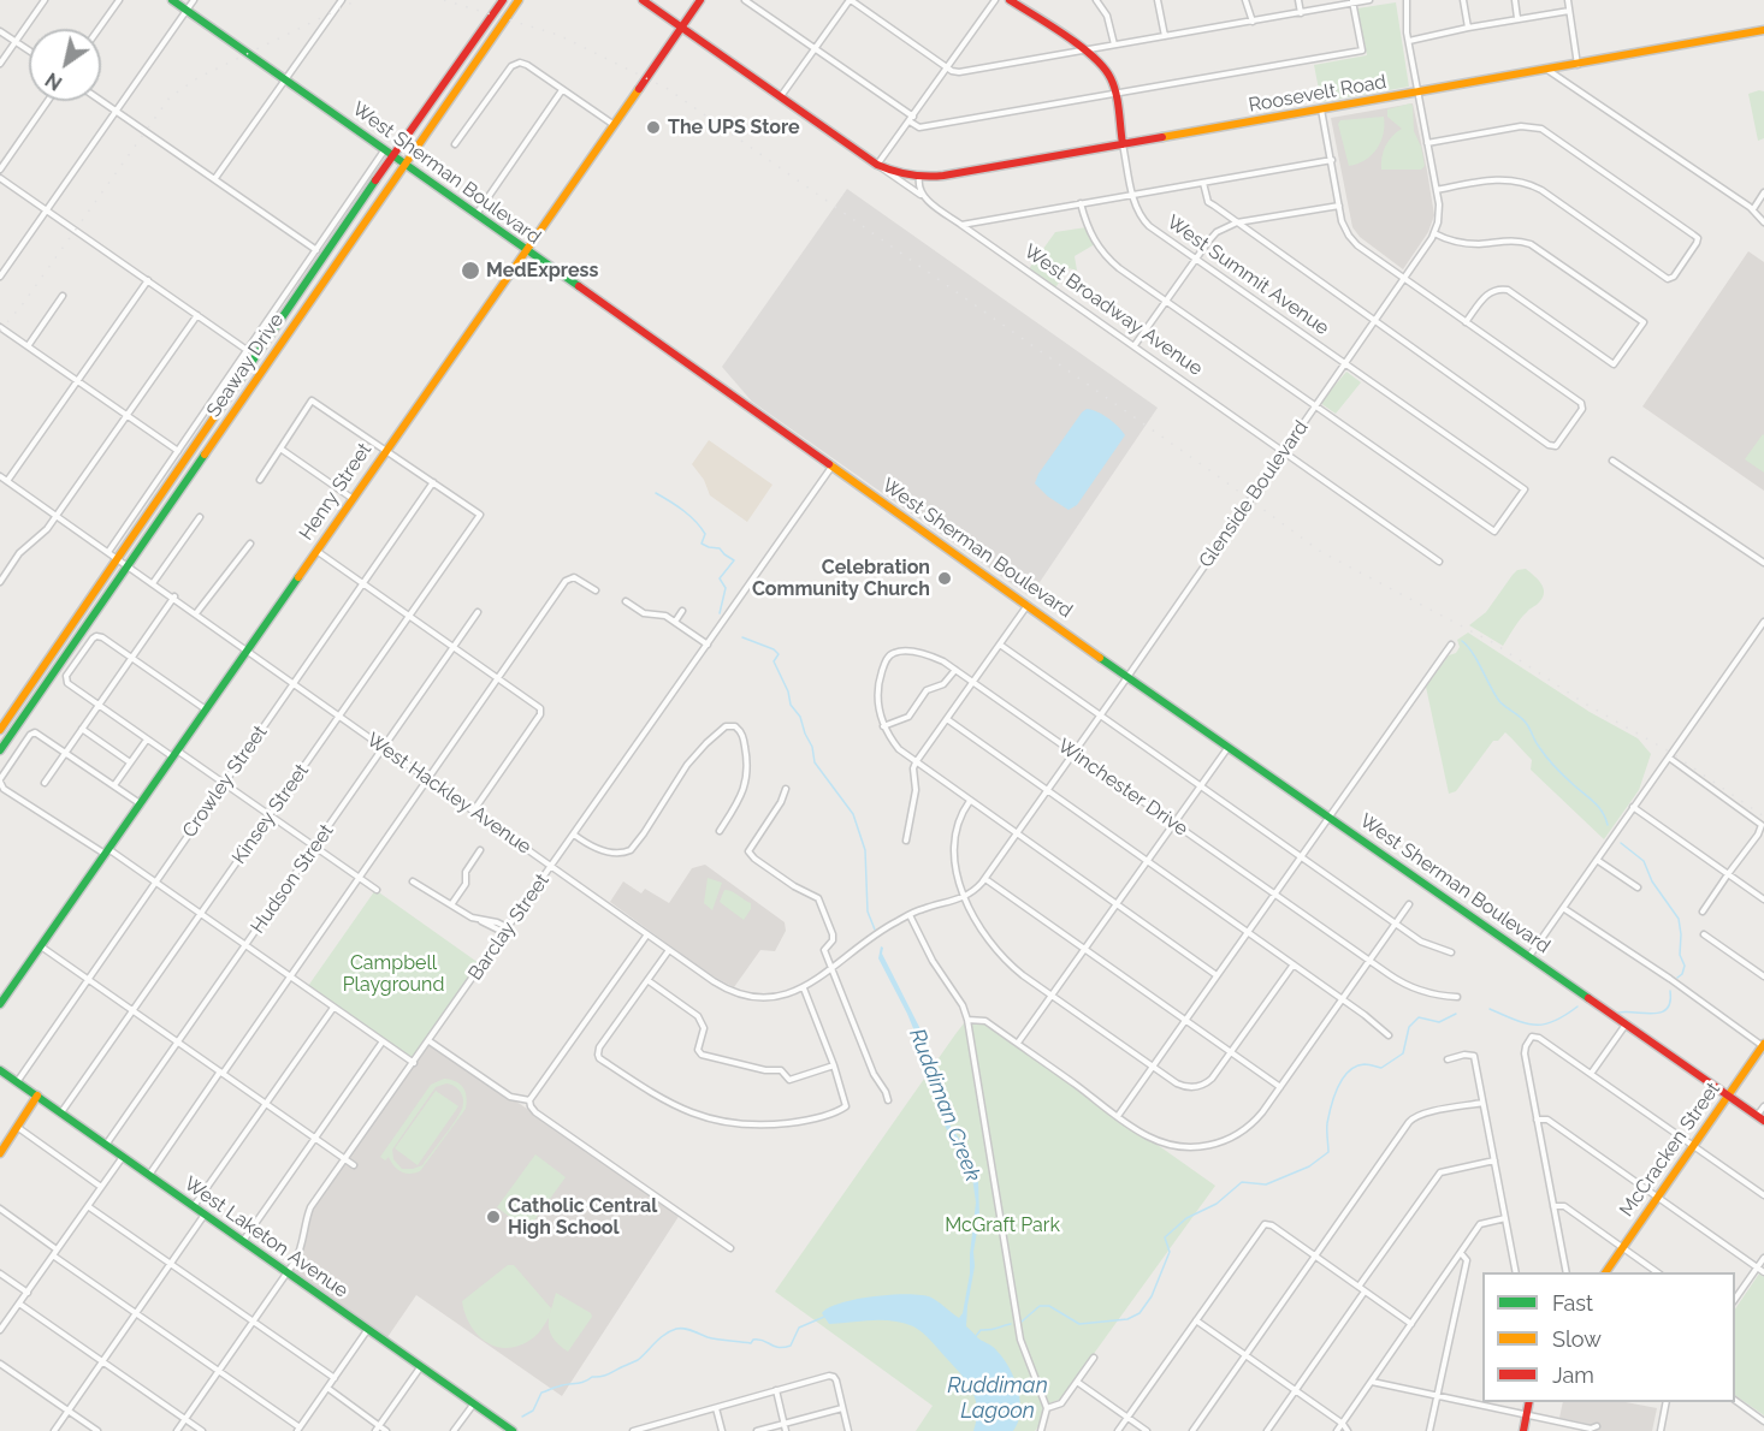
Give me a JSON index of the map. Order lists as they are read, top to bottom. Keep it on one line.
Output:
{"streets":{"main road":["Roosevelt Road","West Sherman Boulevard","West Summit Avenue","West Broadway Avenue","Seaway Drive","Henry Street","McCracken Street","West Laketon Avenue"],"street":["Glenside Boulevard","Crowley Street","Winchester Drive","West Hackley Avenue","Kinsey Street","Hudson Street","Barclay Street"]},"crossings":[["Roosevelt Road","West Summit Avenue"],["Roosevelt Road","West Broadway Avenue"],["Roosevelt Road","Glenside Boulevard"],["West Sherman Boulevard","Seaway Drive"],["West Sherman Boulevard","Henry Street"],["West Sherman Boulevard","Glenside Boulevard"],["West Sherman Boulevard","Barclay Street"],["West Sherman Boulevard","McCracken Street"],["West Summit Avenue","Glenside Boulevard"],["West Broadway Avenue","Henry Street"],["West Broadway Avenue","Glenside Boulevard"],["Seaway Drive","West Hackley Avenue"],["Henry Street","West Hackley Avenue"],["Glenside Boulevard","Winchester Drive"],["Glenside Boulevard","West Hackley Avenue"],["Crowley Street","West Hackley Avenue"],["Crowley Street","Kinsey Street"],["Crowley Street","West Laketon Avenue"],["West Hackley Avenue","Kinsey Street"],["West Hackley Avenue","Hudson Street"],["West Hackley Avenue","Barclay Street"],["Kinsey Street","West Laketon Avenue"],["Hudson Street","West Laketon Avenue"],["Barclay Street","West Laketon Avenue"]],"water":["Ruddiman Creek","Ruddiman Lagoon"],"parks":["Campbell Playground","McGraft Park"],"places":["The UPS Store","MedExpress","Celebration Community Church","Catholic Central High School"],"legend":["Fast","Slow","Jam"],"north":"bottom left"}
